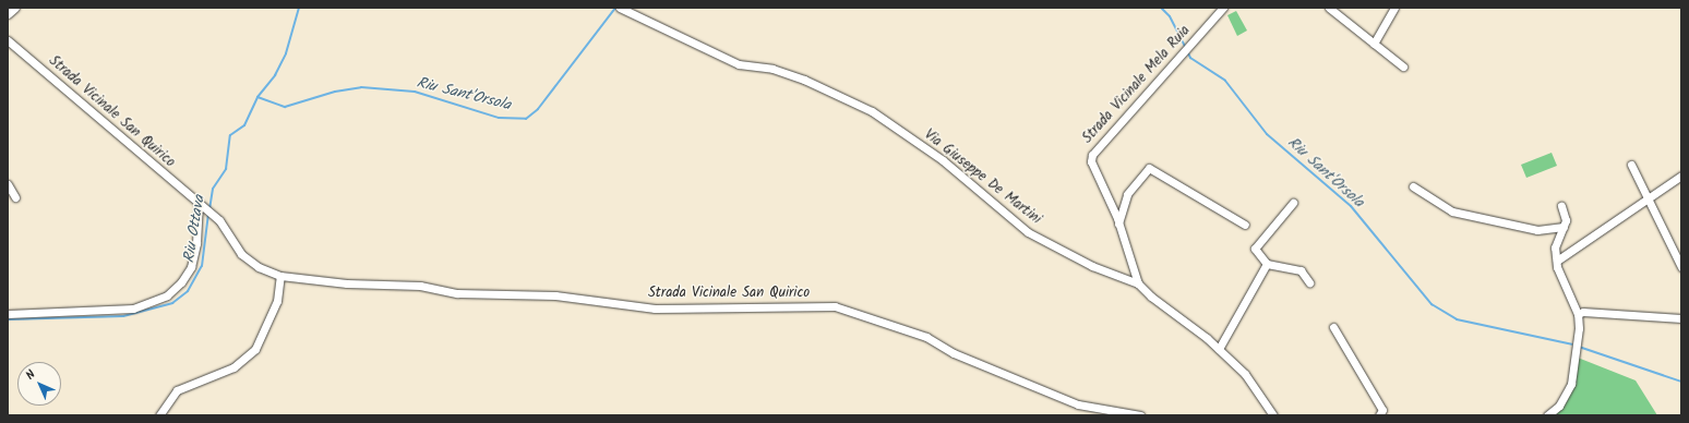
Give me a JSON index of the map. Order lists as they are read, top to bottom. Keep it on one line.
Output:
{"streets":{"street":["Strada Vicinale Mela Ruia","Strada Vicinale San Quirico","Via Giuseppe De Martini"]},"crossings":[["Strada Vicinale Mela Ruia","Via Giuseppe De Martini"]],"water":["Riu Sant'Orsola","Riu Ottava"],"north":"top left"}
